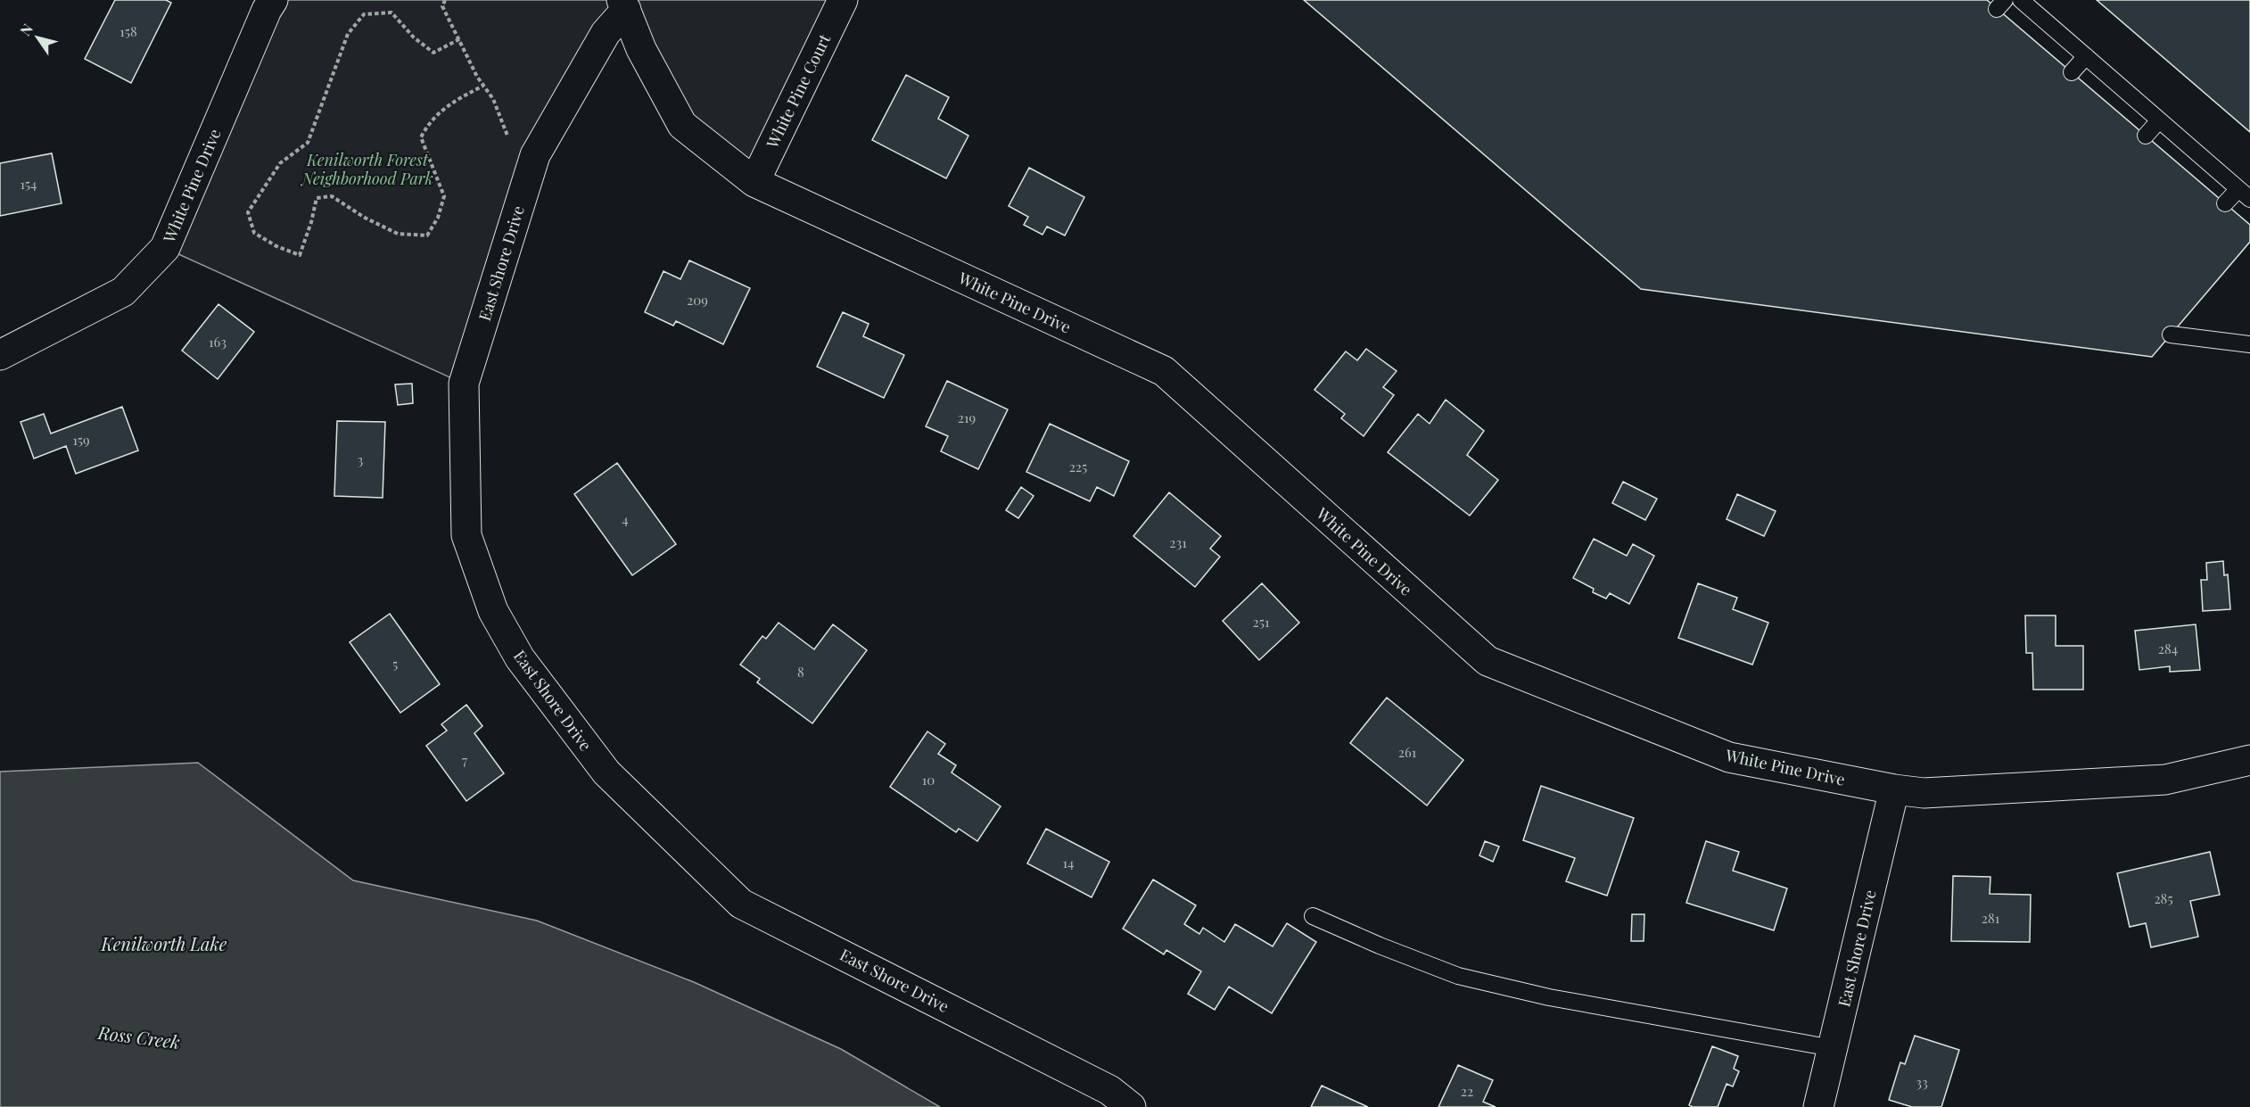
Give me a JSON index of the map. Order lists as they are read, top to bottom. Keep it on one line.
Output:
{"streets":{"street":["White Pine Court","White Pine Drive","East Shore Drive"]},"crossings":[["White Pine Court","White Pine Drive"],["White Pine Drive","East Shore Drive"]],"water":["Kenilworth Lake","Ross Creek"],"parks":["Kenilworth Forest Neighborhood Park"],"house_numbers":["158","154","209","163","219","159","3","225","4","231","251","284","5","8","261","7","10","14","285","281","33","22"],"north":"top left"}
